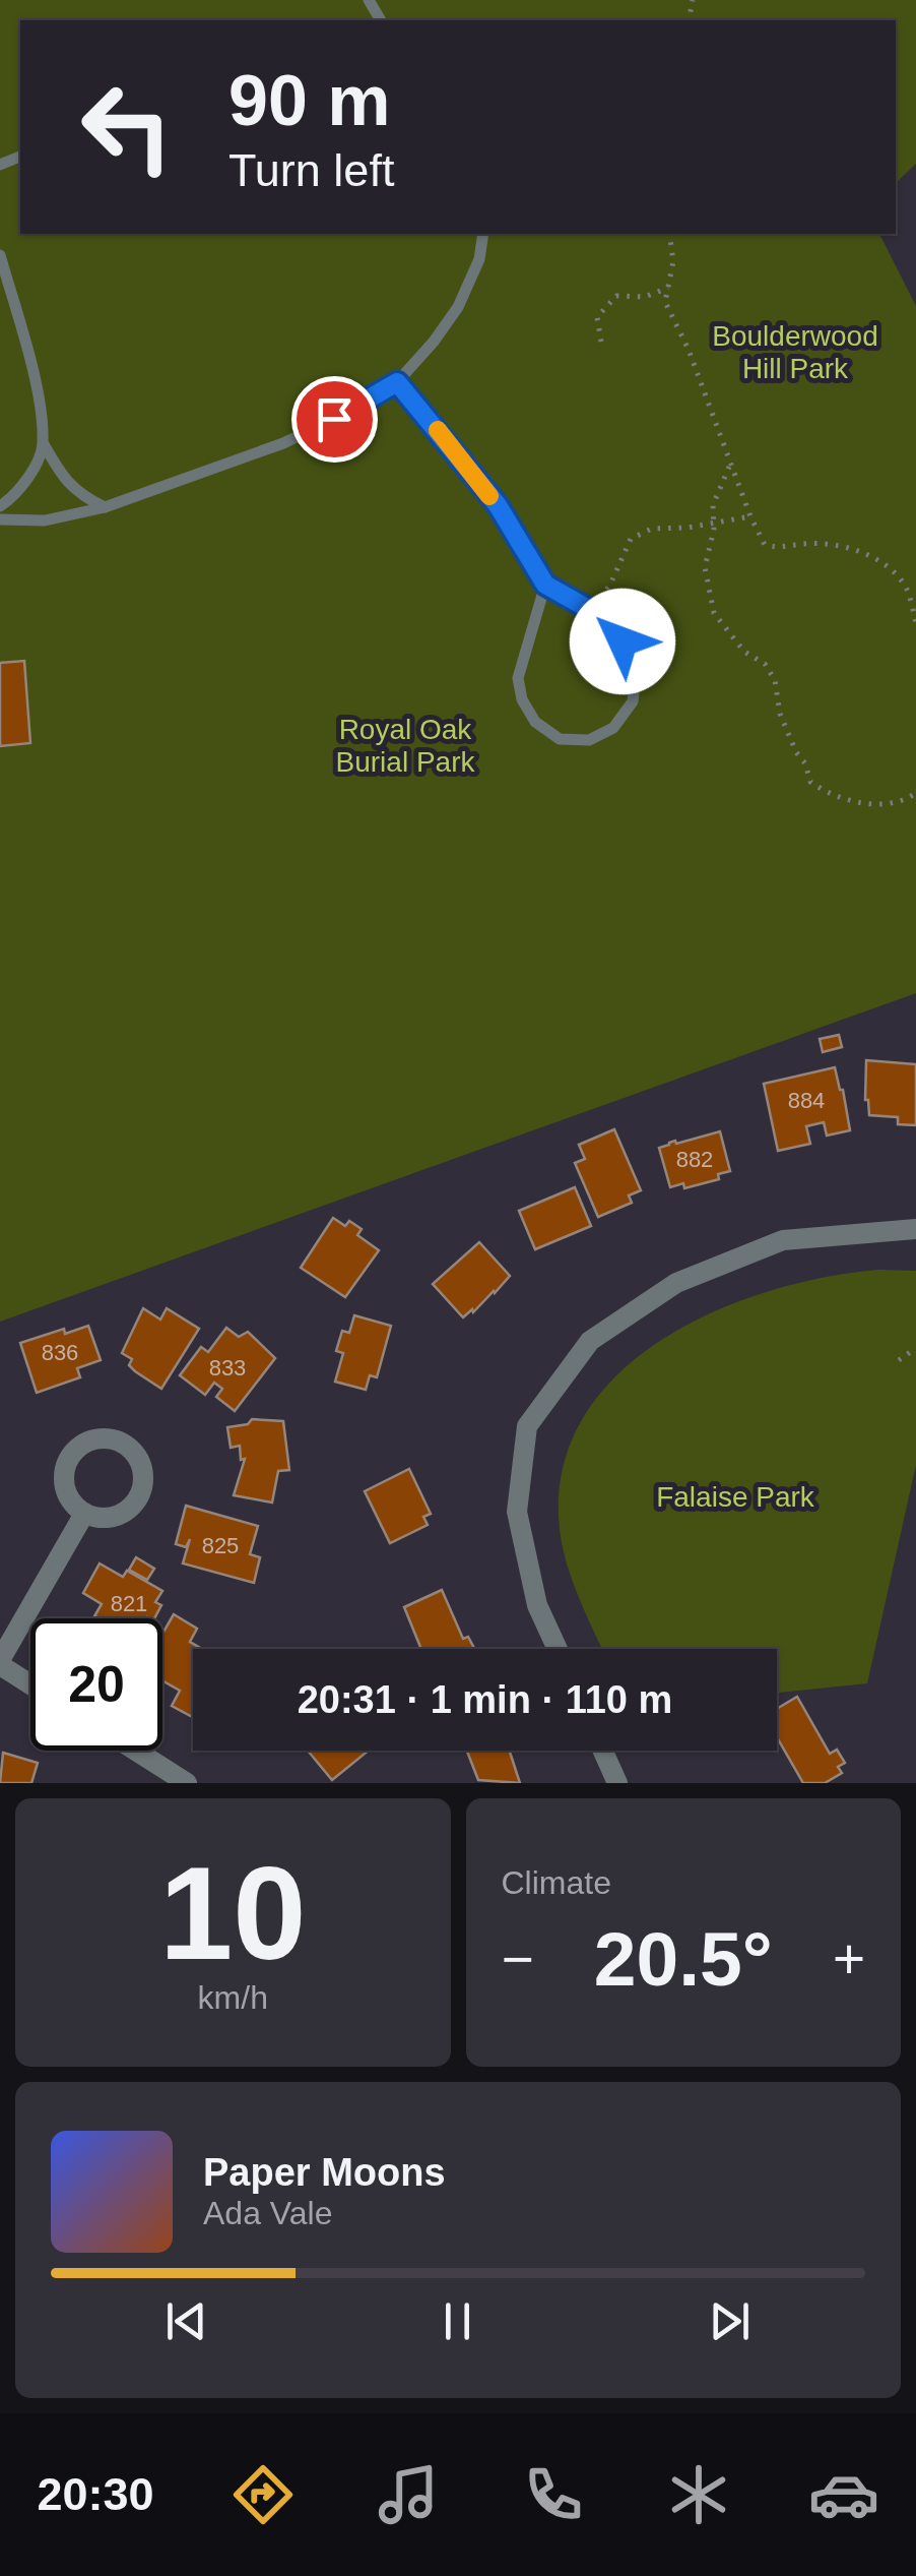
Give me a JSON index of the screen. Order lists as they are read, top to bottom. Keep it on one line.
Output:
{"parks":["Boulderwood Hill Park","Royal Oak Burial Park","Falaise Park"],"house_numbers":["884","882","836","833","825","821"],"page":{"turn":["90 m","Turn left"],"limit":"20","trip":"20:31 · 1 min · 110 m","tile":[["10","km/h"],"Climate"],"heat":["−","20.5°","+"],"song":["Paper Moons","Ada Vale"],"tabs":"20:30"}}
